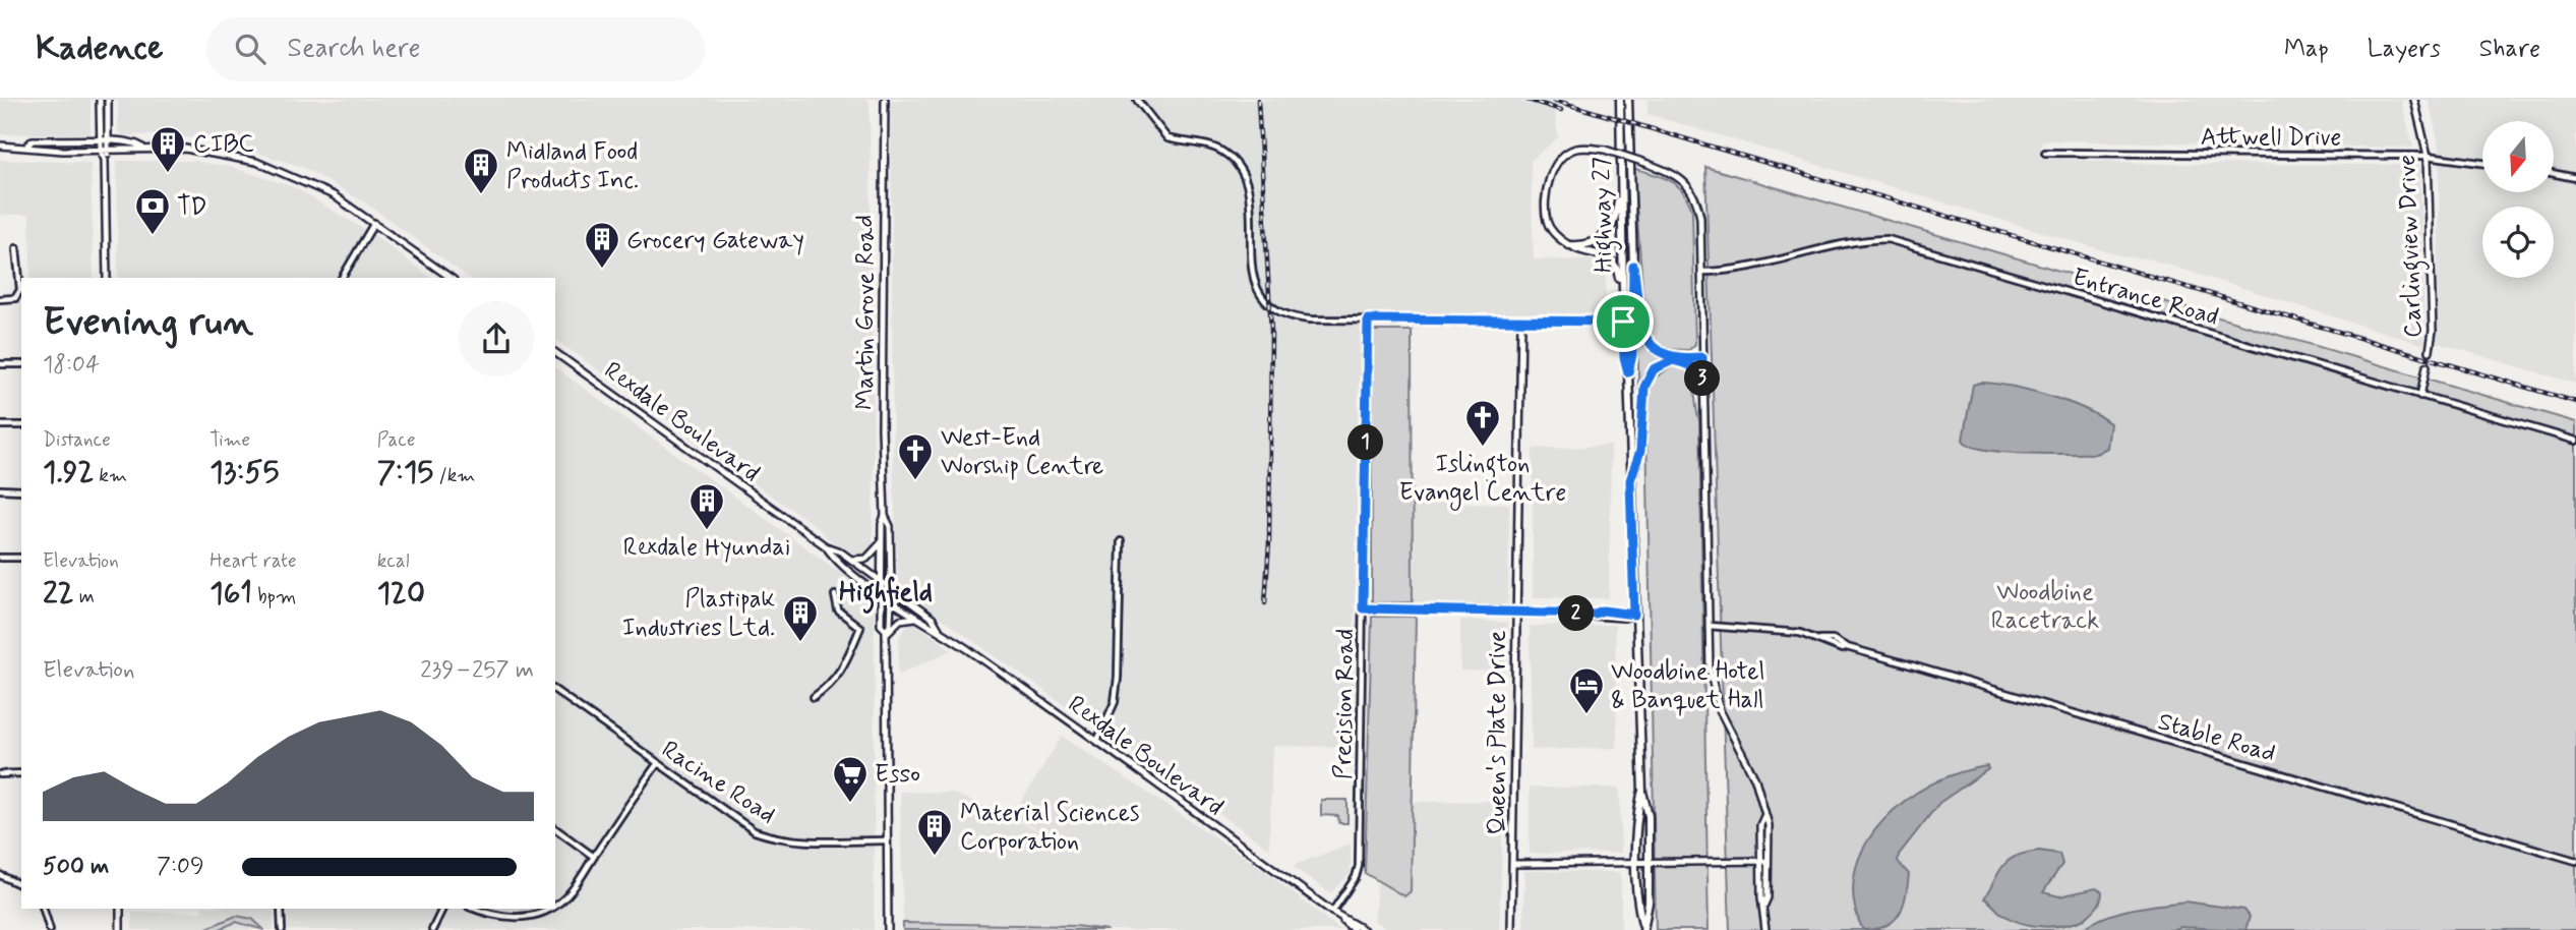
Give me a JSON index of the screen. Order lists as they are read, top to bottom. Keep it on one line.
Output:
{"streets":{"main road":["Highway 27","Carlingview Drive","Martin Grove Road","Rexdale Boulevard","Queen's Plate Drive"],"street":["Attwell Drive","Entrance Road","Precision Road","Stable Road","Racine Road"]},"crossings":[["Attwell Drive","Carlingview Drive"],["Carlingview Drive","Entrance Road"],["Martin Grove Road","Rexdale Boulevard"],["Martin Grove Road","Racine Road"],["Rexdale Boulevard","Precision Road"]],"districts":["Highfield"],"parks":["Woodbine Racetrack"],"places":{"building":["CIBC","Midland Food Products Inc.","Grocery Gateway","Rexdale Hyundai","Plastipak Industries Ltd.","Material Sciences Corporation"],"bank":["TD"],"church":["Islington Evangel Centre","West-End Worship Centre"],"hotel":["Woodbine Hotel & Banquet Hall"],"supermarket":["Esso"]},"north":"bottom","page":{"header":"Kadence","search":"Search here","nav":["Map","Layers","Share"],"heading":["Evening run","18:04"],"pins":["3","1","2"],"stats":[["Distance","1.92 km"],["Time","13:55"],["Pace","7:15 /km"],["Elevation","22 m"],["Heart rate","161 bpm"],["kcal","120"]],"chart":["Elevation","239–257 m"],"list":[{"name":"500 m","note":"7:09"}]}}
